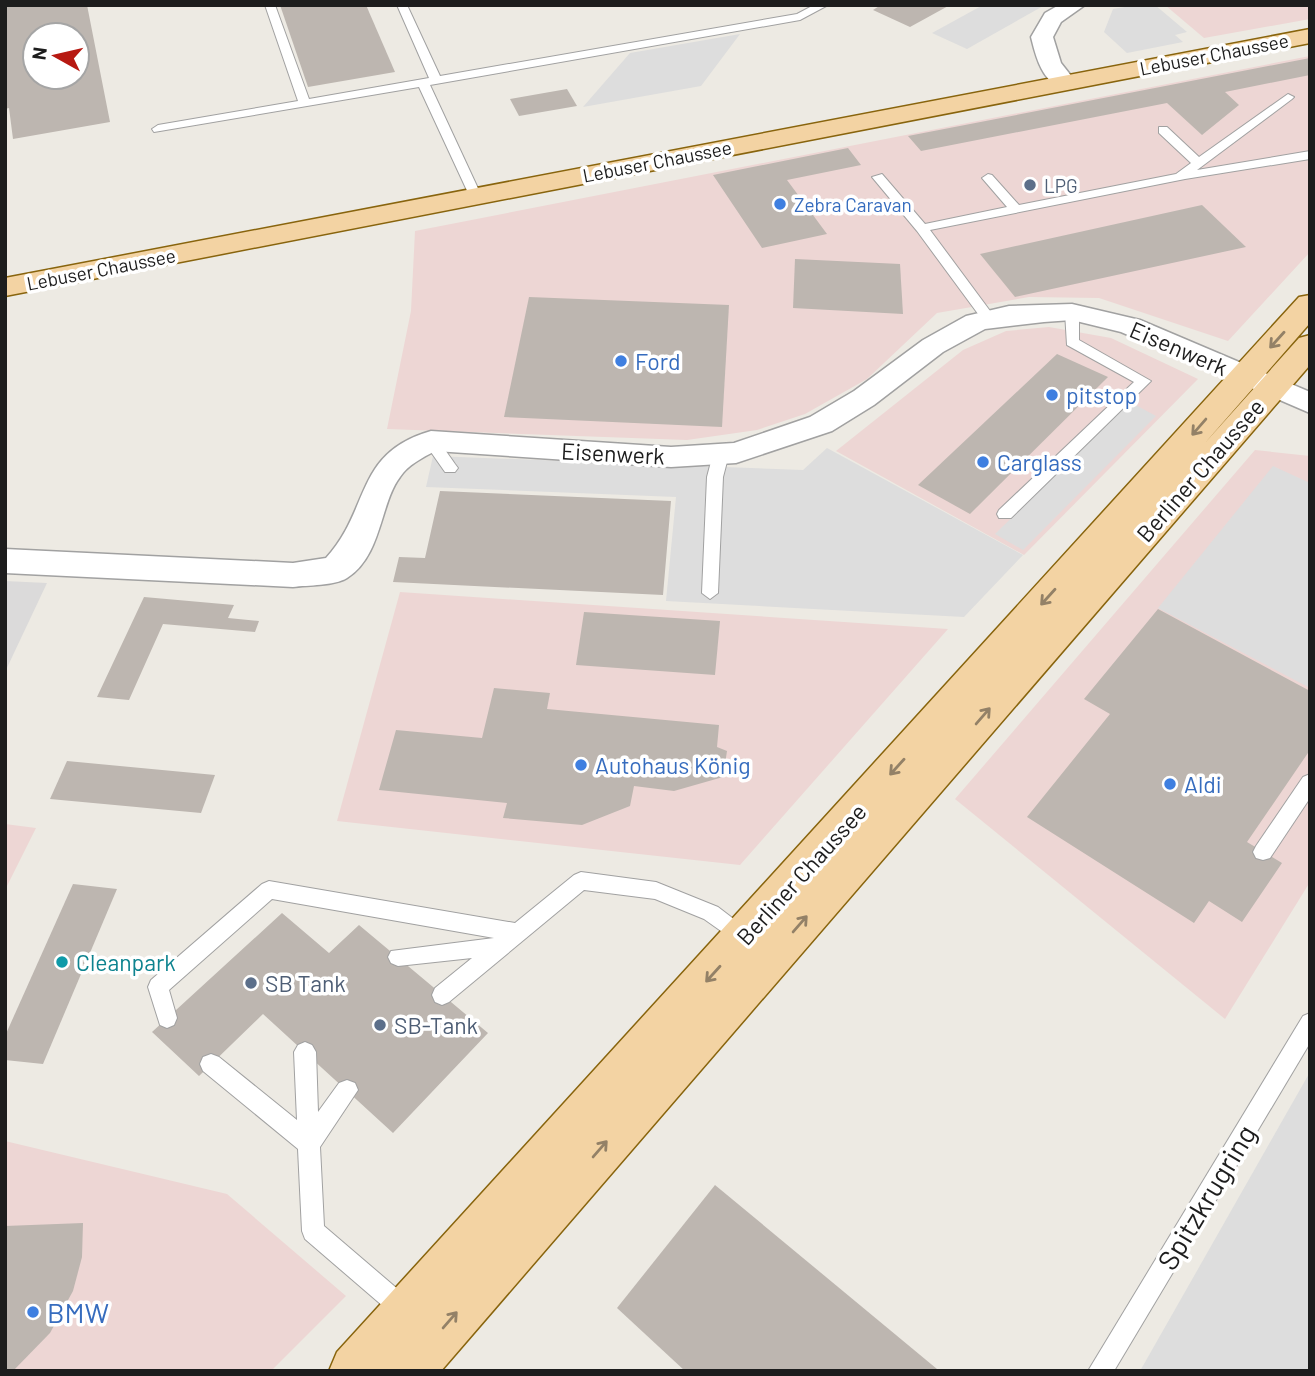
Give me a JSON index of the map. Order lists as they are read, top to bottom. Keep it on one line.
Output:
{"streets":{"main road":["Lebuser Chaussee","Berliner Chaussee"],"street":["Eisenwerk"],"lane":["Spitzkrugring"]},"crossings":[["Eisenwerk","Berliner Chaussee"]],"places":["LPG","Zebra Caravan","Ford","pitstop","Carglass","Autohaus König","Aldi","Cleanpark","SB Tank","SB-Tank","BMW"],"north":"left"}
